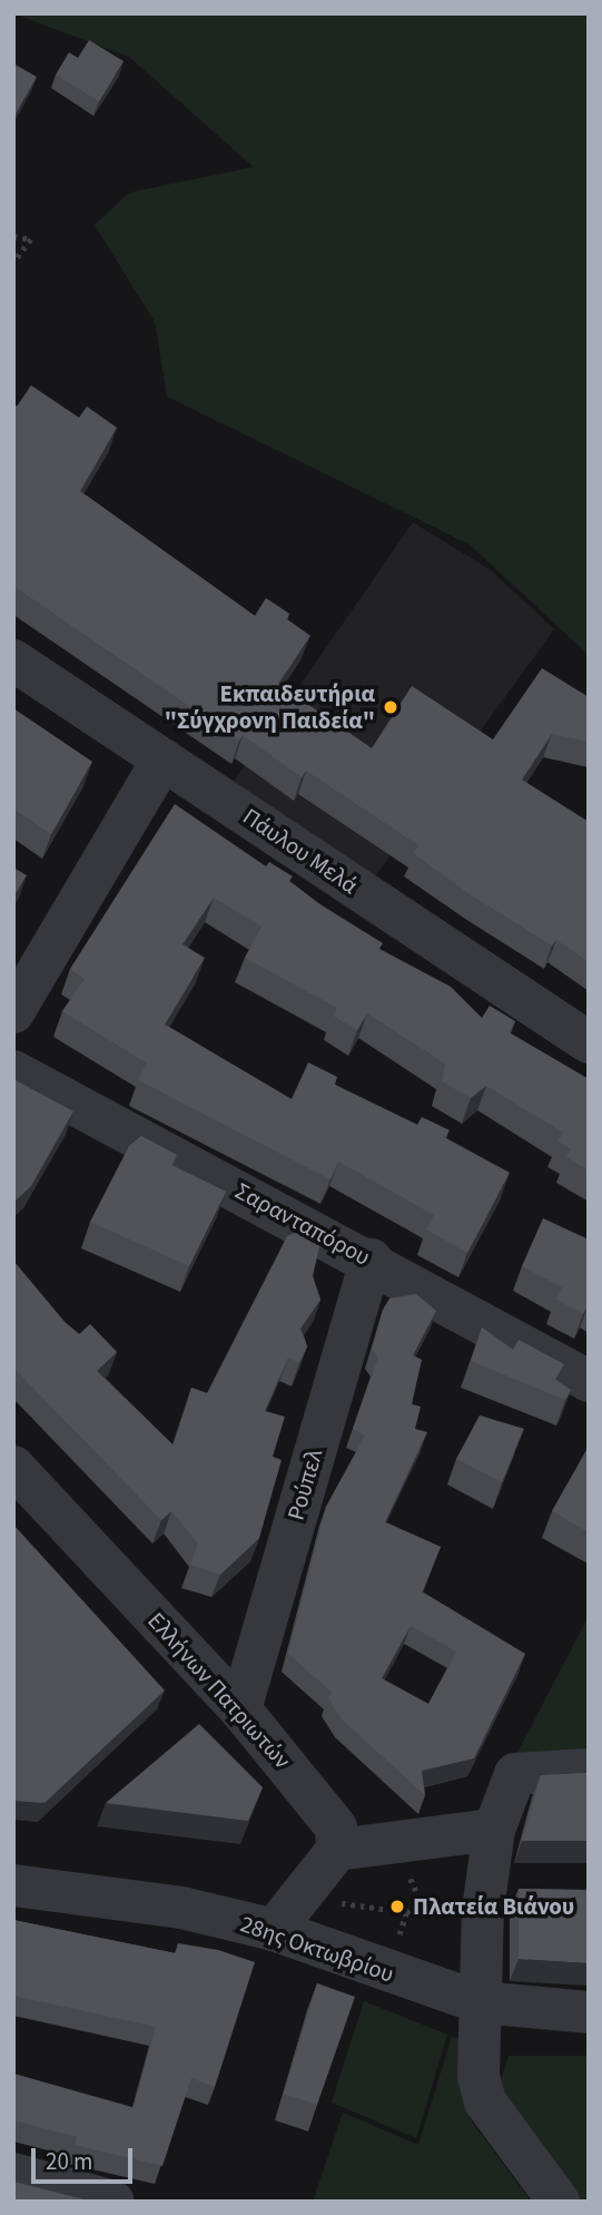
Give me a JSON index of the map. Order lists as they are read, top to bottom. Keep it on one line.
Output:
{"streets":{"street":["Πάυλου Μελά","Σαρανταπόρου","Ρούπελ","Ελλήνων Πατριωτών","28ης Οκτωβρίου"]},"crossings":[["Σαρανταπόρου","Ρούπελ"],["Ρούπελ","Ελλήνων Πατριωτών"]],"places":["Εκπαιδευτήρια \"Σύγχρονη Παιδεία\"","Πλατεία Βιάνου"],"scale_bar":"20 m"}
